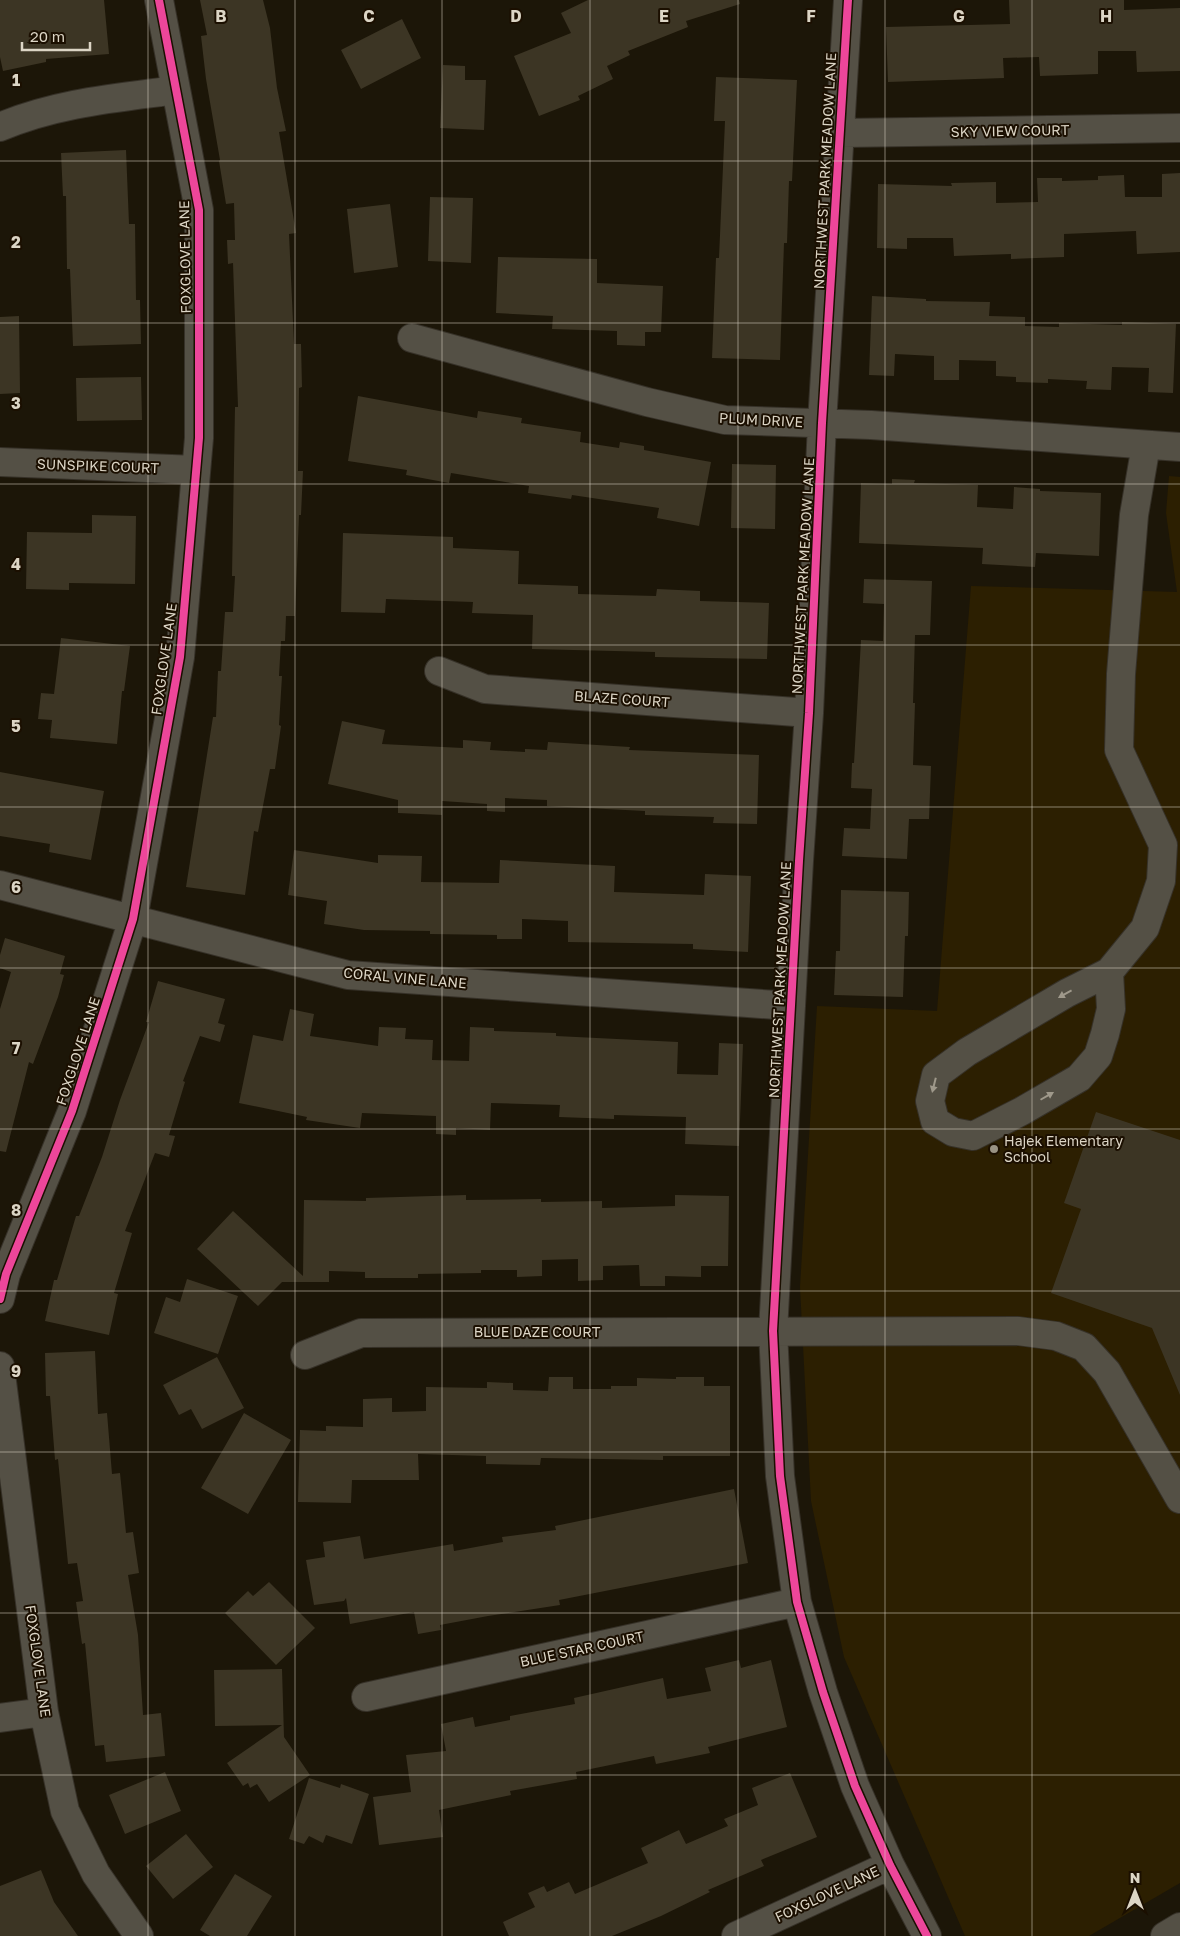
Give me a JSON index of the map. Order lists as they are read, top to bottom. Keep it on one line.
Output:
{"streets":{"street":["SKY VIEW COURT","NORTHWEST PARK MEADOW LANE","FOXGLOVE LANE","PLUM DRIVE","SUNSPIKE COURT","BLAZE COURT","CORAL VINE LANE","BLUE DAZE COURT","BLUE STAR COURT"]},"crossings":[["SKY VIEW COURT","NORTHWEST PARK MEADOW LANE"],["NORTHWEST PARK MEADOW LANE","FOXGLOVE LANE"],["NORTHWEST PARK MEADOW LANE","PLUM DRIVE"],["NORTHWEST PARK MEADOW LANE","BLAZE COURT"],["NORTHWEST PARK MEADOW LANE","CORAL VINE LANE"],["NORTHWEST PARK MEADOW LANE","BLUE DAZE COURT"],["NORTHWEST PARK MEADOW LANE","BLUE STAR COURT"],["FOXGLOVE LANE","SUNSPIKE COURT"],["FOXGLOVE LANE","CORAL VINE LANE"]],"places":["Hajek Elementary School"],"scale_bar":"20 m","north":"top","grid":{"columns":["B","C","D","E","F","G","H"],"rows":["1","2","3","4","5","6","7","8","9"]}}
